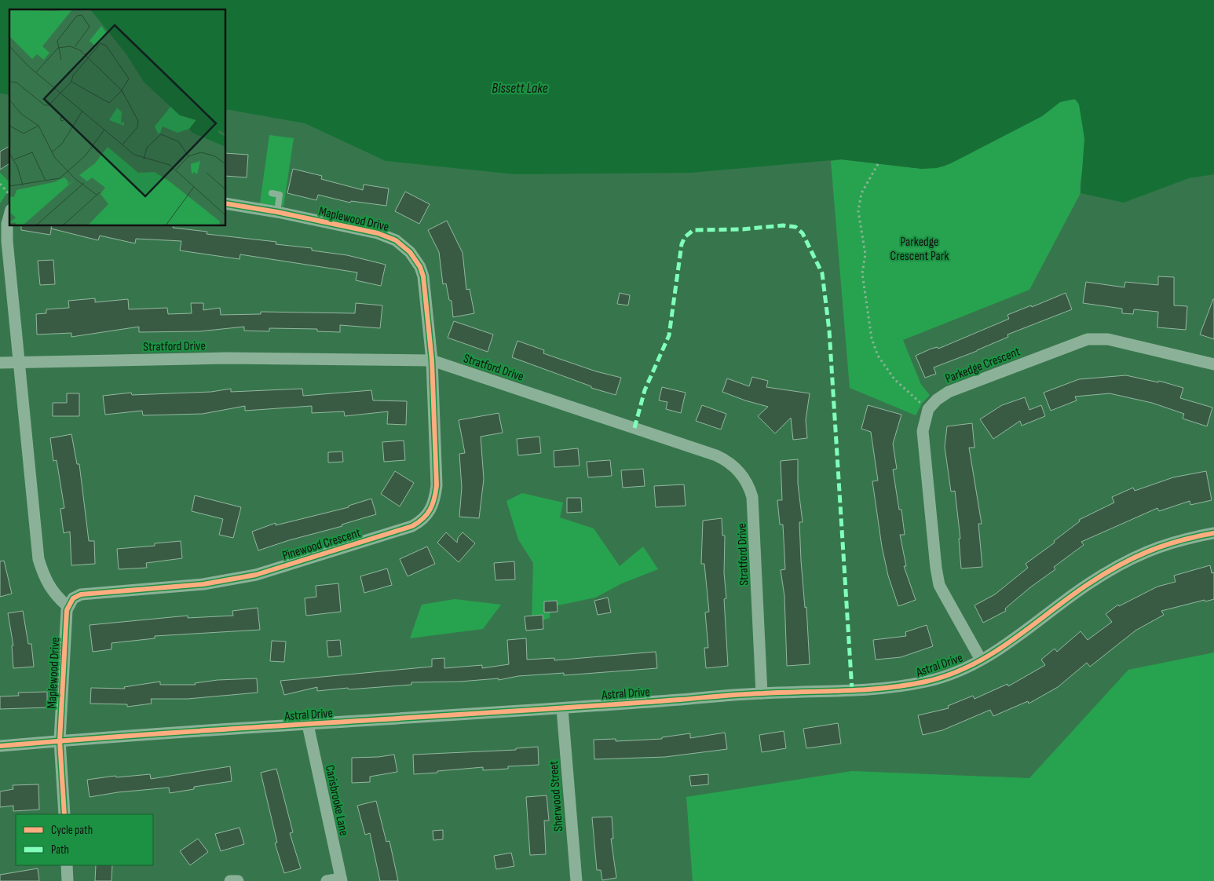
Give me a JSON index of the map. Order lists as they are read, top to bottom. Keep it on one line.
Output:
{"streets":{"street":["Maplewood Drive","Stratford Drive","Parkedge Crescent","Pinewood Crescent","Astral Drive","Sherwood Street","Carisbrooke Lane"]},"crossings":[["Maplewood Drive","Stratford Drive"],["Maplewood Drive","Pinewood Crescent"],["Maplewood Drive","Astral Drive"],["Stratford Drive","Pinewood Crescent"],["Stratford Drive","Astral Drive"],["Astral Drive","Sherwood Street"],["Astral Drive","Carisbrooke Lane"]],"water":["Bissett Lake"],"parks":["Parkedge Crescent Park"],"legend":["Cycle path","Path"]}
